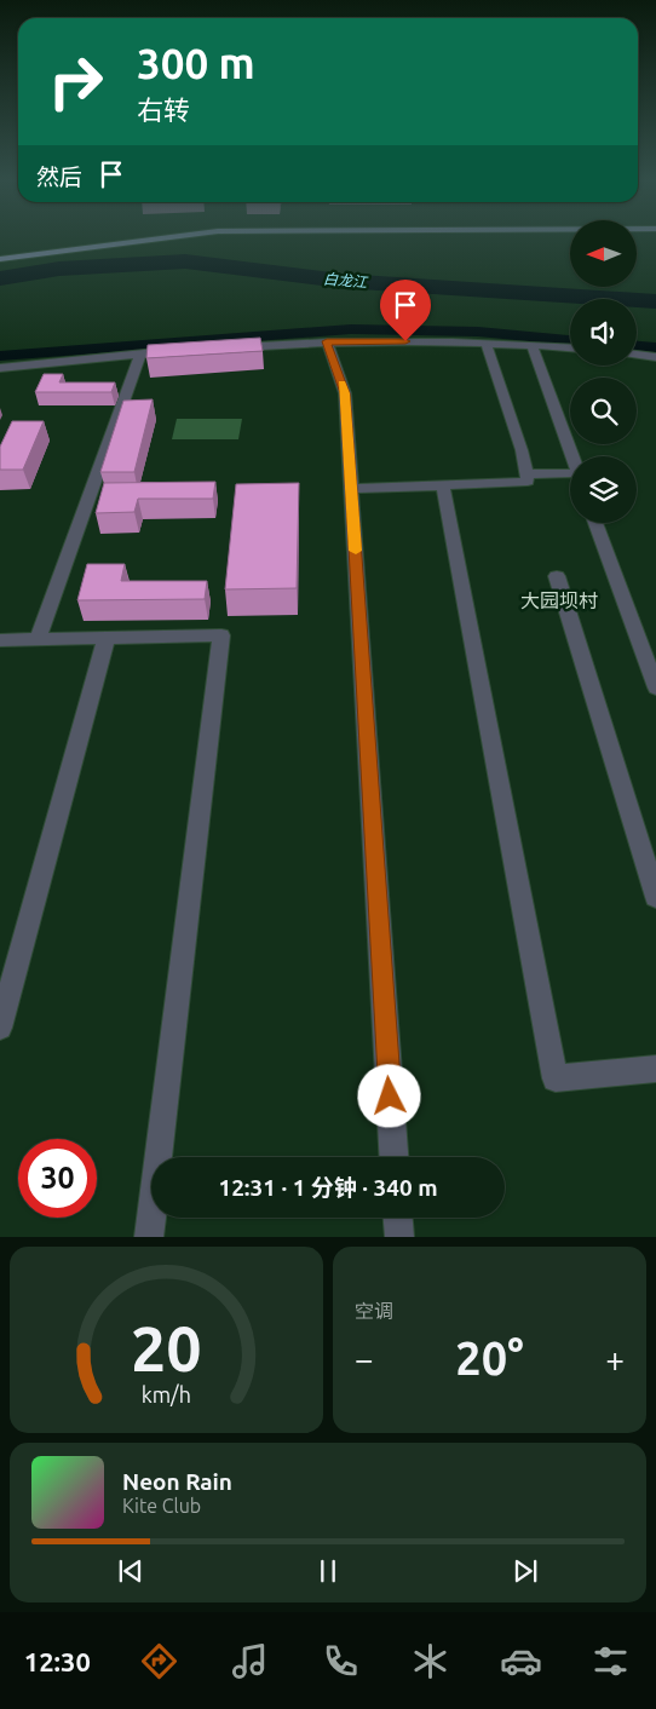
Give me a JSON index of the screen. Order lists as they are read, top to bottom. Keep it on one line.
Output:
{"districts":["大园坝村"],"water":["白龙江"],"north":"left","page":{"turn":["300 m","右转"],"then":"然后","limit":"30","trip":"12:31 · 1 分钟 · 340 m","tile":"空调","heat":["−","20°","+"],"song":["Neon Rain","Kite Club"],"tabs":"12:30","gauge":["20","km/h"]}}
